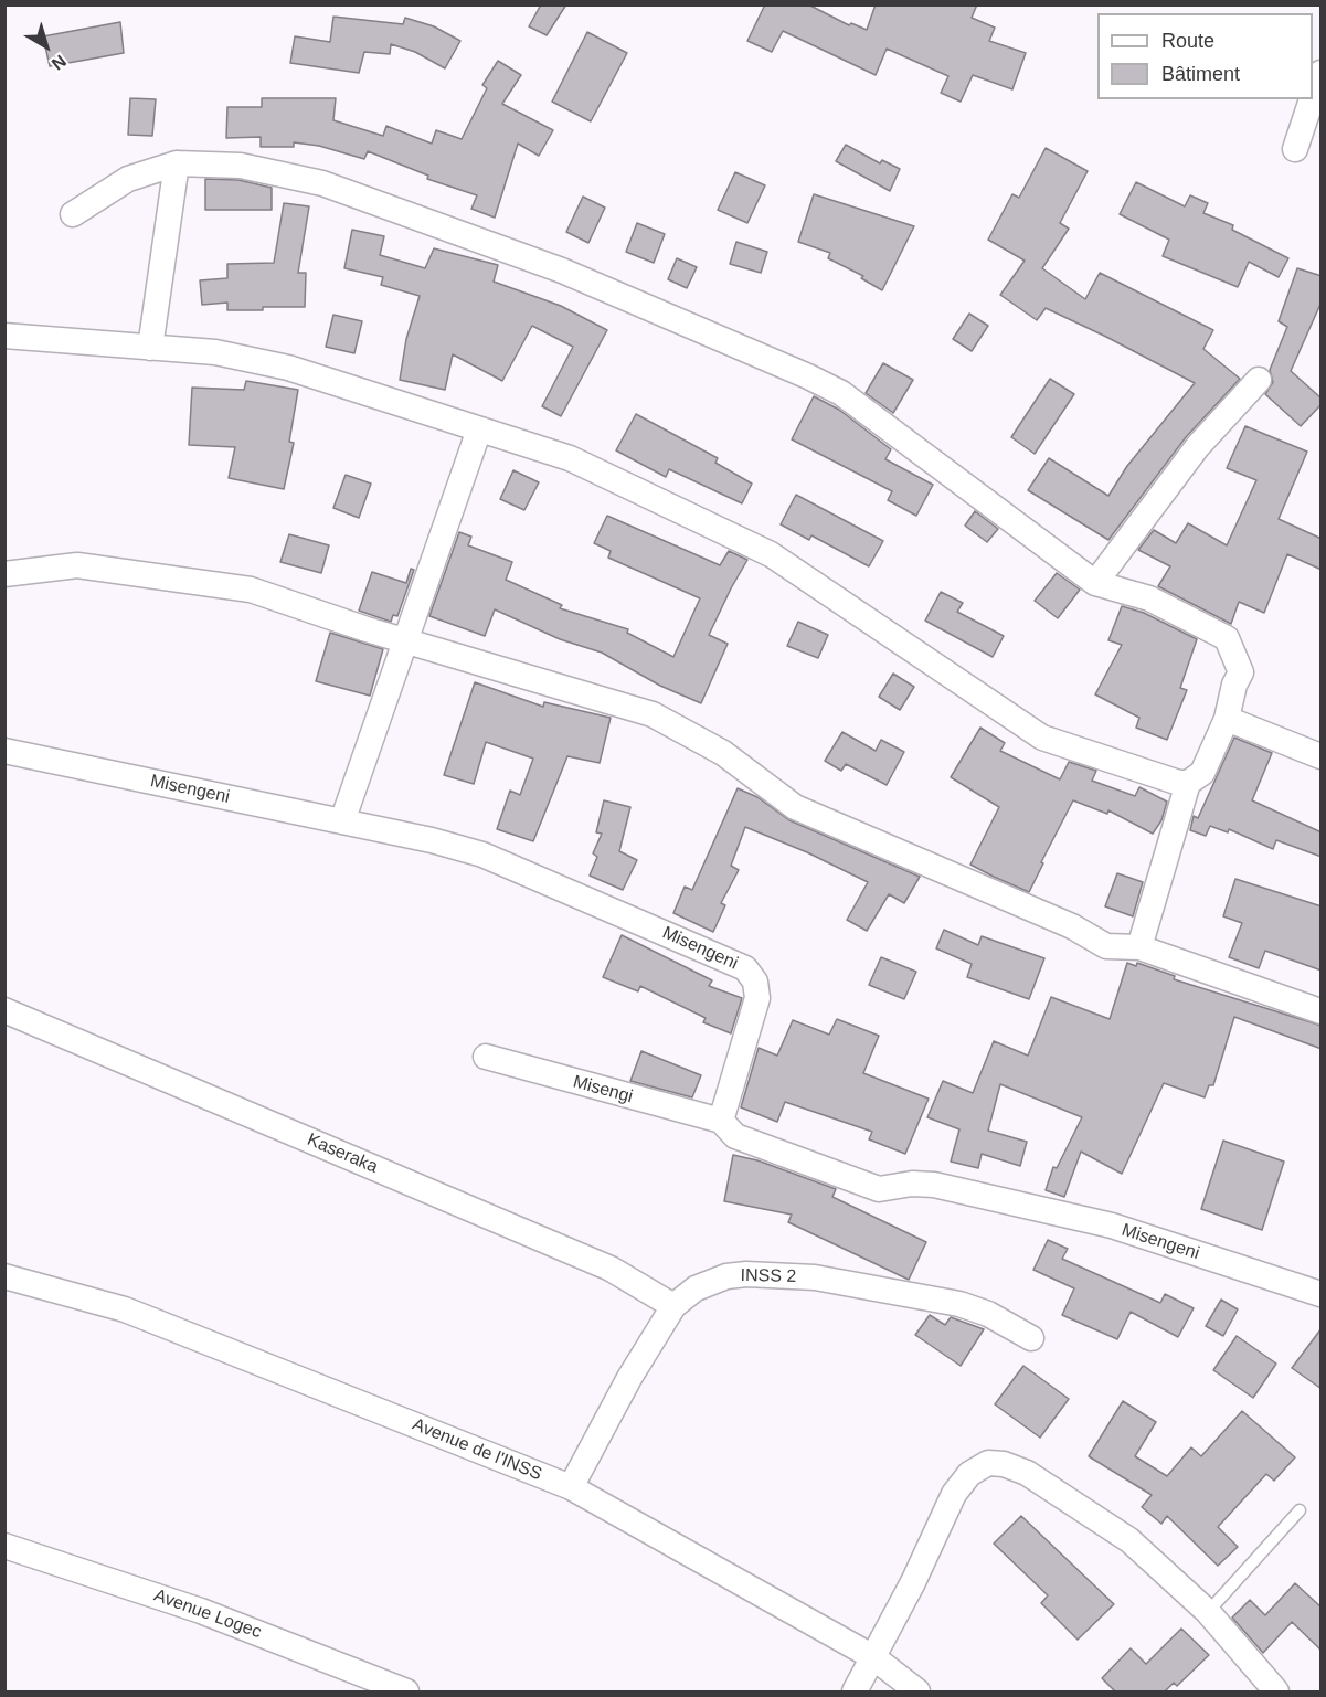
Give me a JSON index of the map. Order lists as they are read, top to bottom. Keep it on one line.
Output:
{"streets":{"street":["Misengeni","Misengi","Kaseraka","INSS 2","Avenue de l'INSS","Avenue Logec"]},"crossings":[["Misengeni","Misengi"],["Kaseraka","INSS 2"],["INSS 2","Avenue de l'INSS"]],"legend":["Route","Bâtiment"],"north":"bottom right"}
